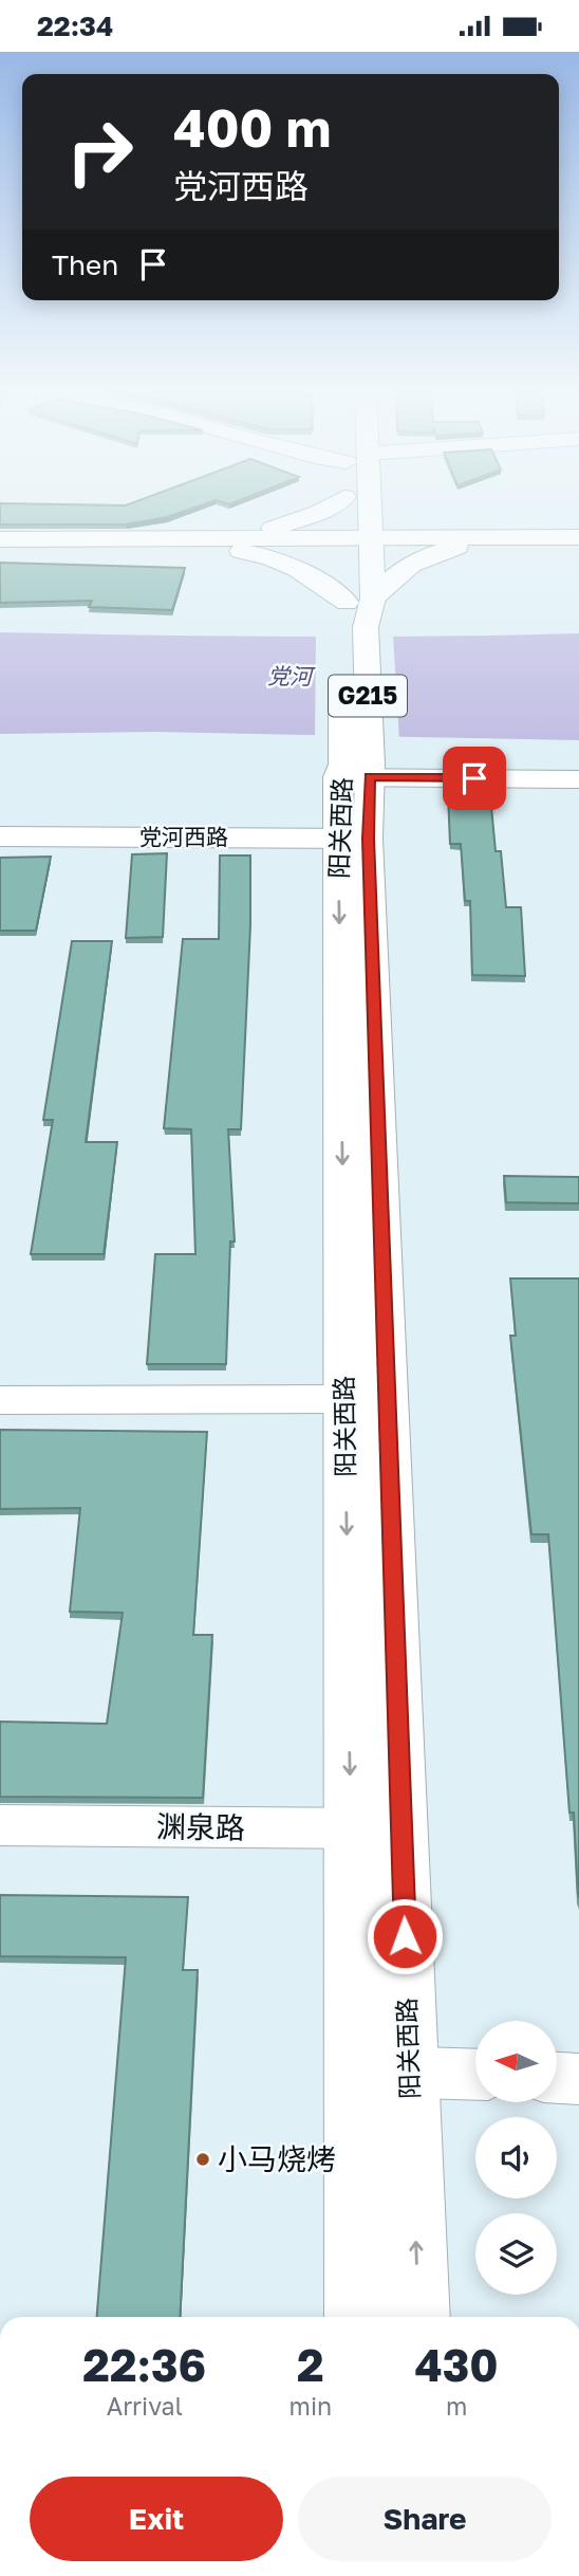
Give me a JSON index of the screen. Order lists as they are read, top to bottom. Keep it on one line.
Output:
{"streets":{"main road":["G215","阳关西路","党河西路","渊泉路"]},"crossings":[["G215","阳关西路"],["阳关西路","党河西路"],["阳关西路","渊泉路"]],"water":["党河"],"places":["小马烧烤"],"north":"left","page":{"status":"22:34","turn":["400 m","党河西路"],"then":"Then","eta":["22:36","Arrival","2","min","430","m"],"buttons":["Exit","Share"]}}
